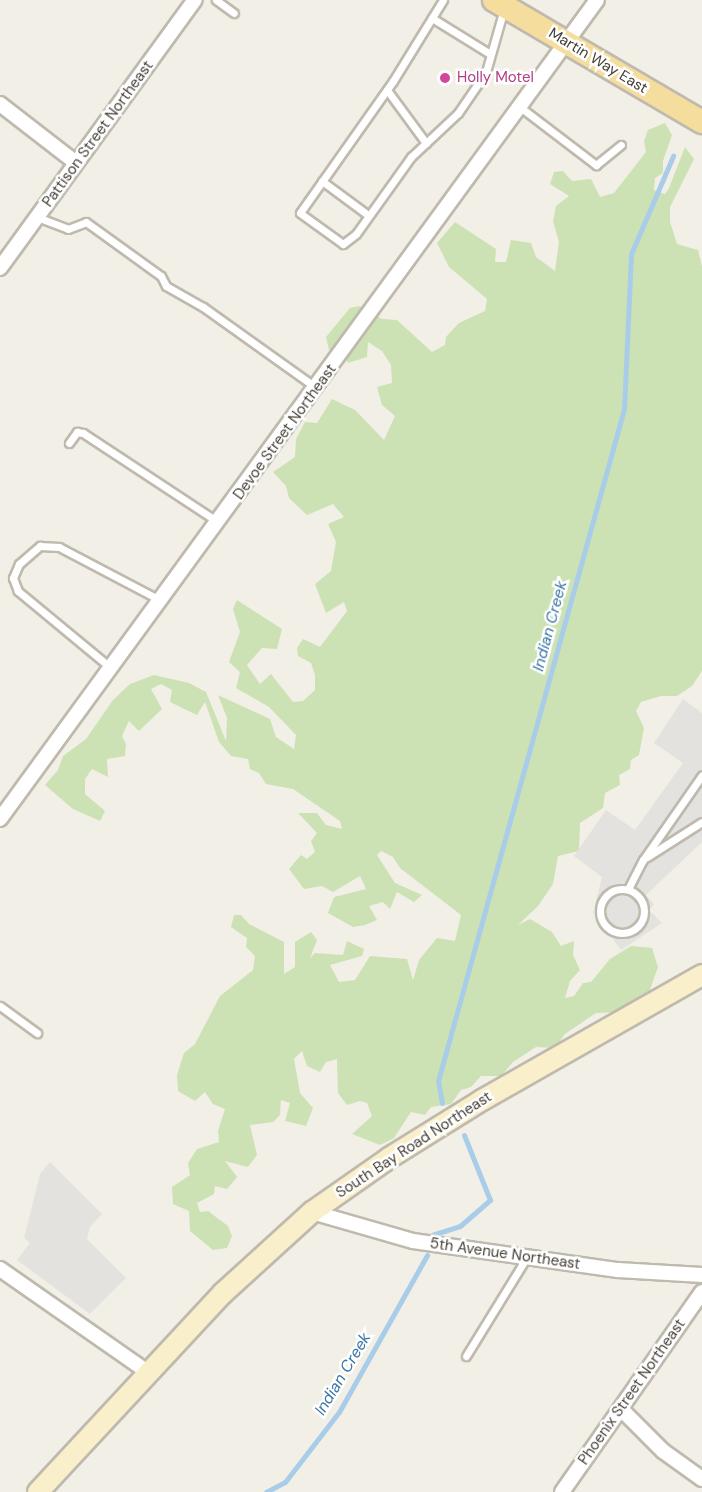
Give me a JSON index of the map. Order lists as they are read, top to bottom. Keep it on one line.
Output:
{"streets":{"main road":["Martin Way East"],"street":["Pattison Street Northeast","Devoe Street Northeast","South Bay Road Northeast","5th Avenue Northeast","Phoenix Street Northeast"]},"crossings":[["Martin Way East","Devoe Street Northeast"],["South Bay Road Northeast","5th Avenue Northeast"]],"water":["Indian Creek"],"places":["Holly Motel"]}
